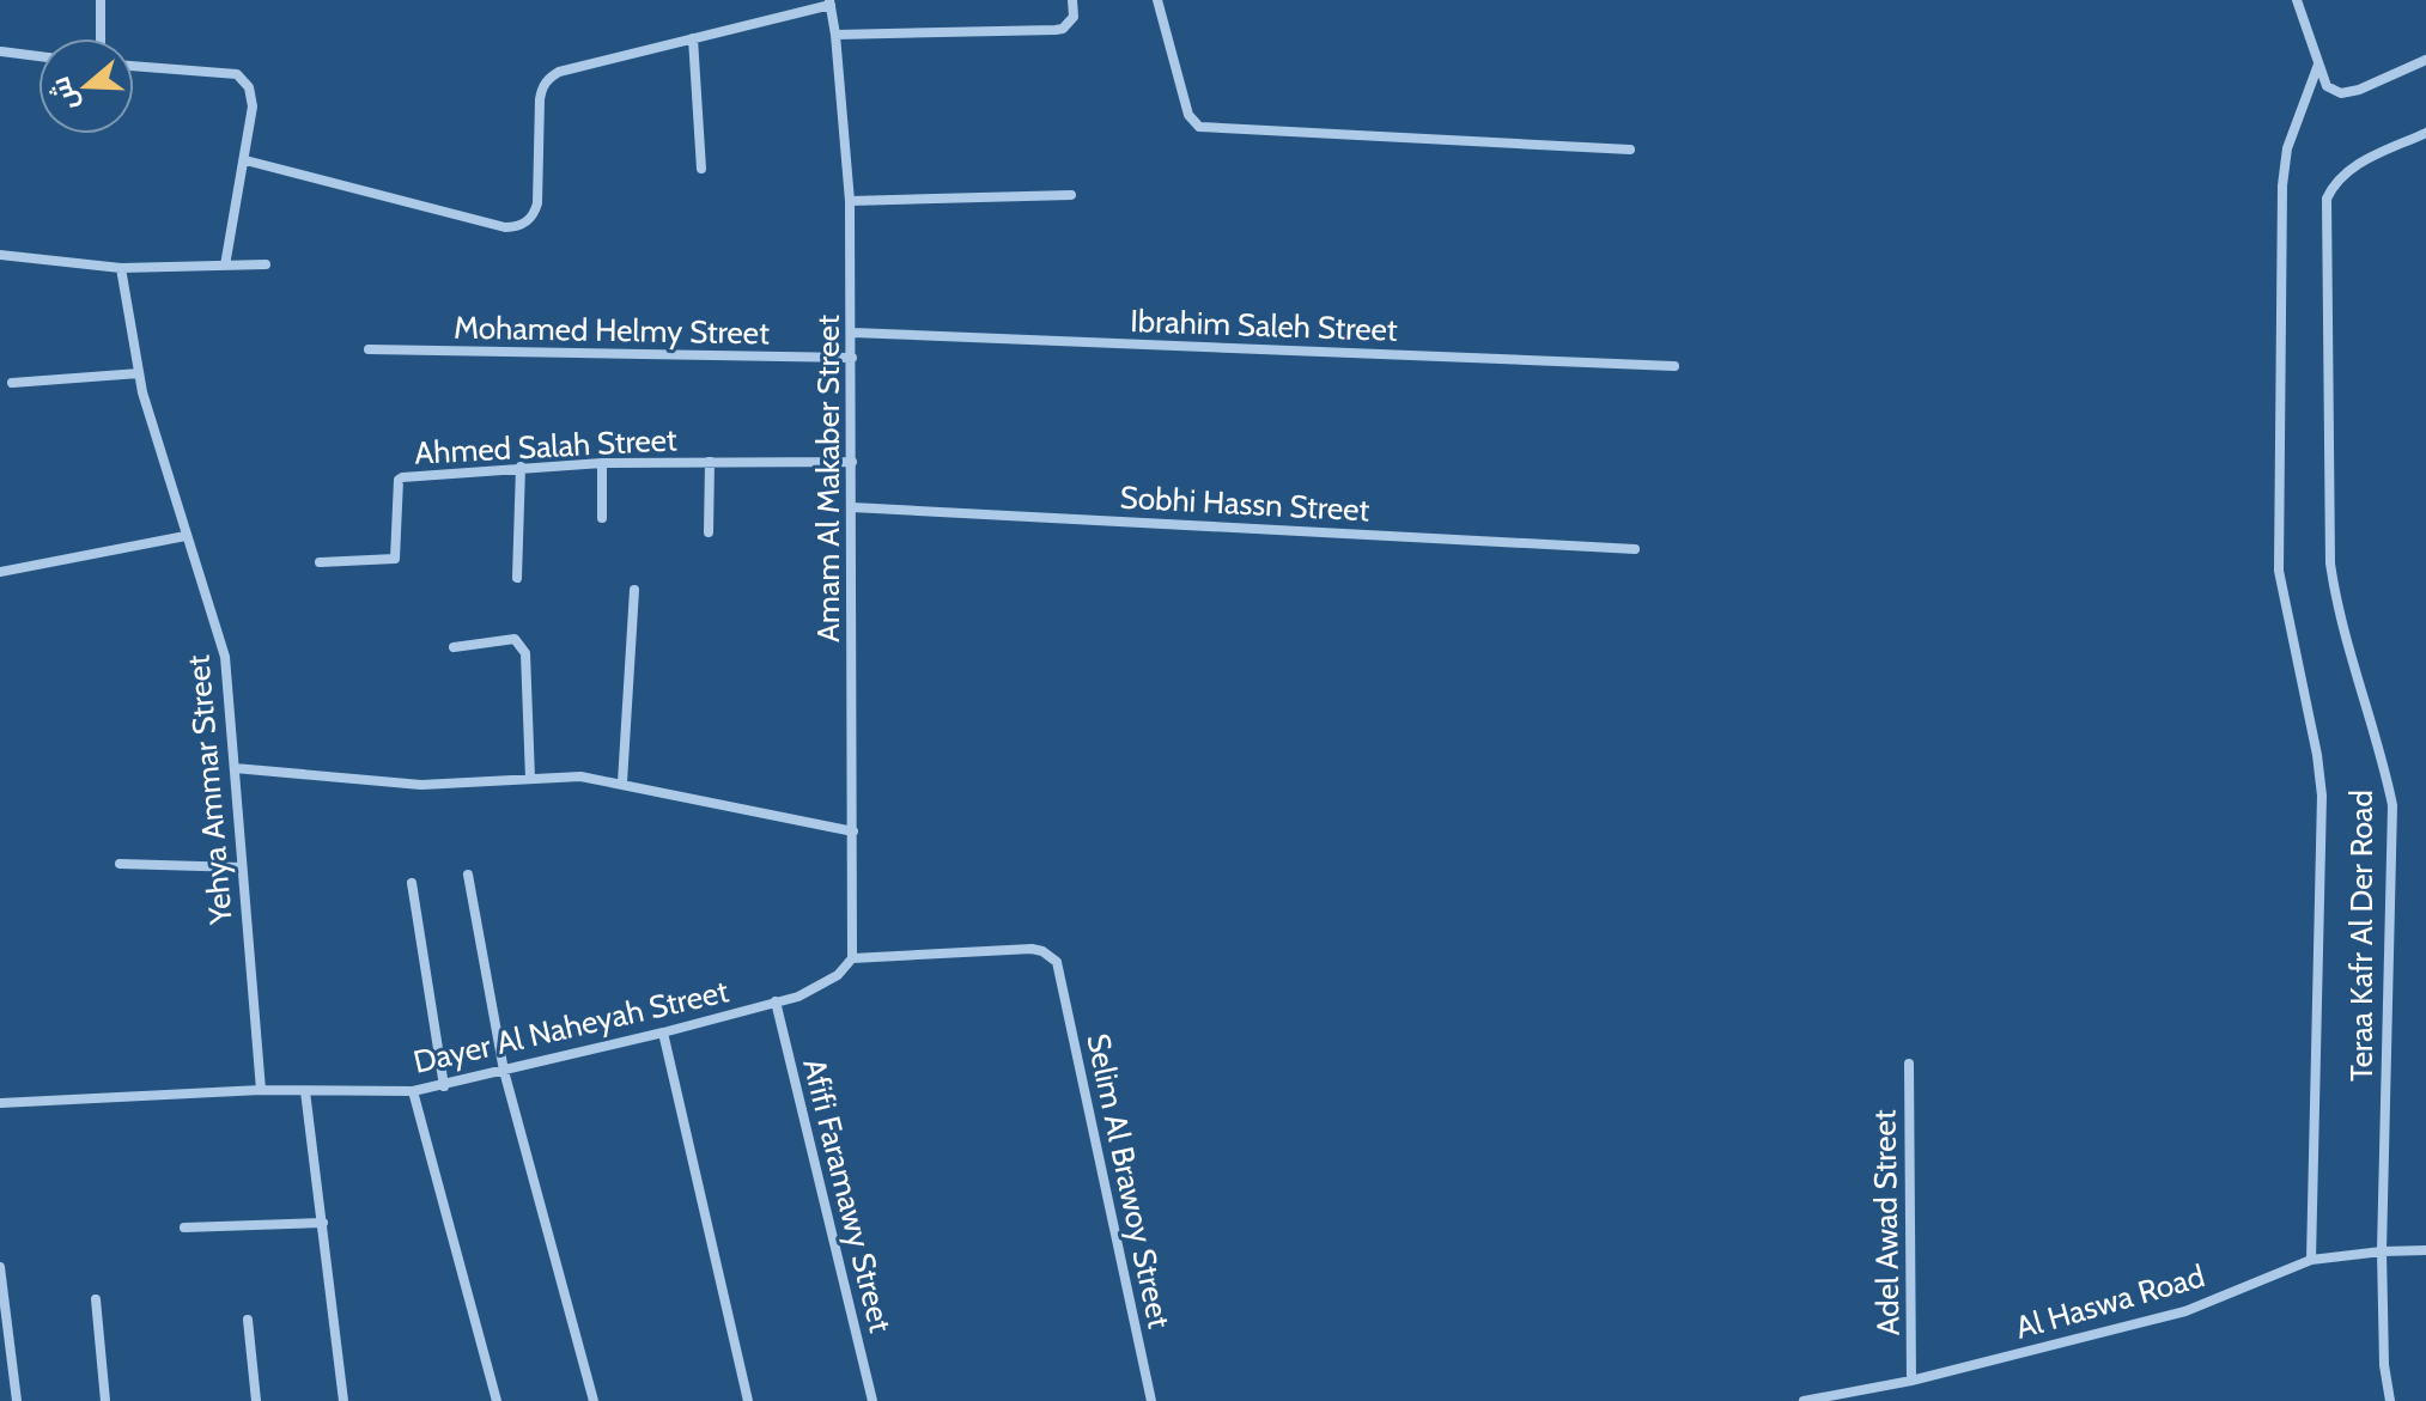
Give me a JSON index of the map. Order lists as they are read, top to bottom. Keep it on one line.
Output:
{"streets":{"street":["Ibrahim Saleh Street","Mohamed Helmy Street","Ahmed Salah Street","Amam Al Makaber Street","Sobhi Hassn Street","Yehya Ammar Street","Teraa Kafr Al Der Road","Dayer Al Naheyah Street","Selim Al Brawoy Street","Afifi Faramawy Street","Adel Awad Street","Al Haswa Road"]},"crossings":[["Ibrahim Saleh Street","Amam Al Makaber Street"],["Mohamed Helmy Street","Amam Al Makaber Street"],["Ahmed Salah Street","Amam Al Makaber Street"],["Amam Al Makaber Street","Sobhi Hassn Street"],["Amam Al Makaber Street","Dayer Al Naheyah Street"],["Amam Al Makaber Street","Selim Al Brawoy Street"],["Yehya Ammar Street","Dayer Al Naheyah Street"],["Teraa Kafr Al Der Road","Al Haswa Road"],["Dayer Al Naheyah Street","Selim Al Brawoy Street"],["Dayer Al Naheyah Street","Afifi Faramawy Street"],["Adel Awad Street","Al Haswa Road"]],"north":"left"}
